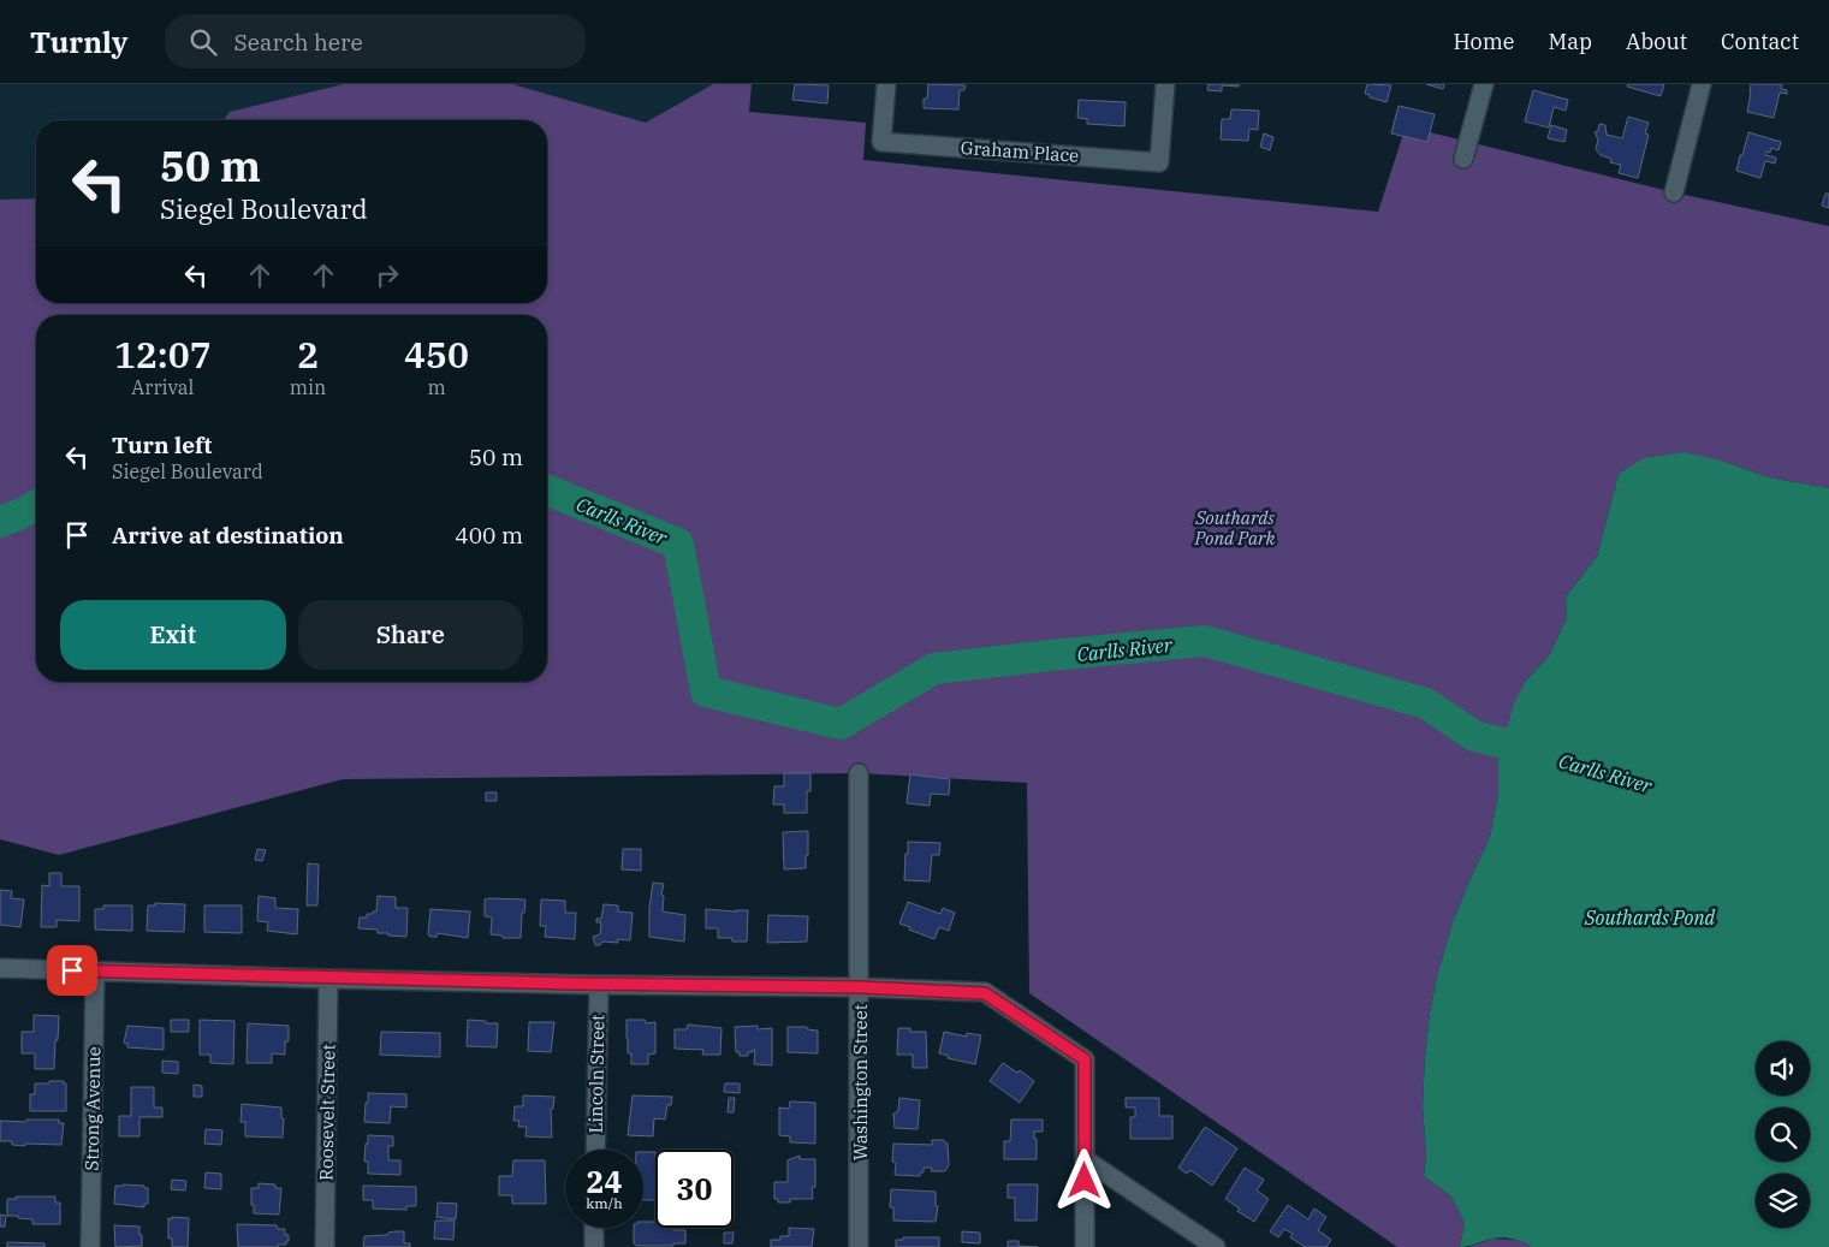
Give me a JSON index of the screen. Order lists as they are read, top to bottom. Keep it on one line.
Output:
{"streets":{"street":["Graham Place","Lincoln Street","Washington Street","Strong Avenue","Roosevelt Street"]},"water":["Carlls River","Southards Pond"],"parks":["Southards Pond Park"],"page":{"header":"Turnly","search":"Search here","nav":["Home","Map","About","Contact"],"turn":["50 m","Siegel Boulevard"],"eta":["12:07","Arrival","2","min","450","m"],"list":[{"name":"Turn left","note":"Siegel Boulevard","value":"50 m"},{"name":"Arrive at destination","value":"400 m"}],"buttons":["Exit","Share"],"speed":"24 km/h","limit":"30"}}
